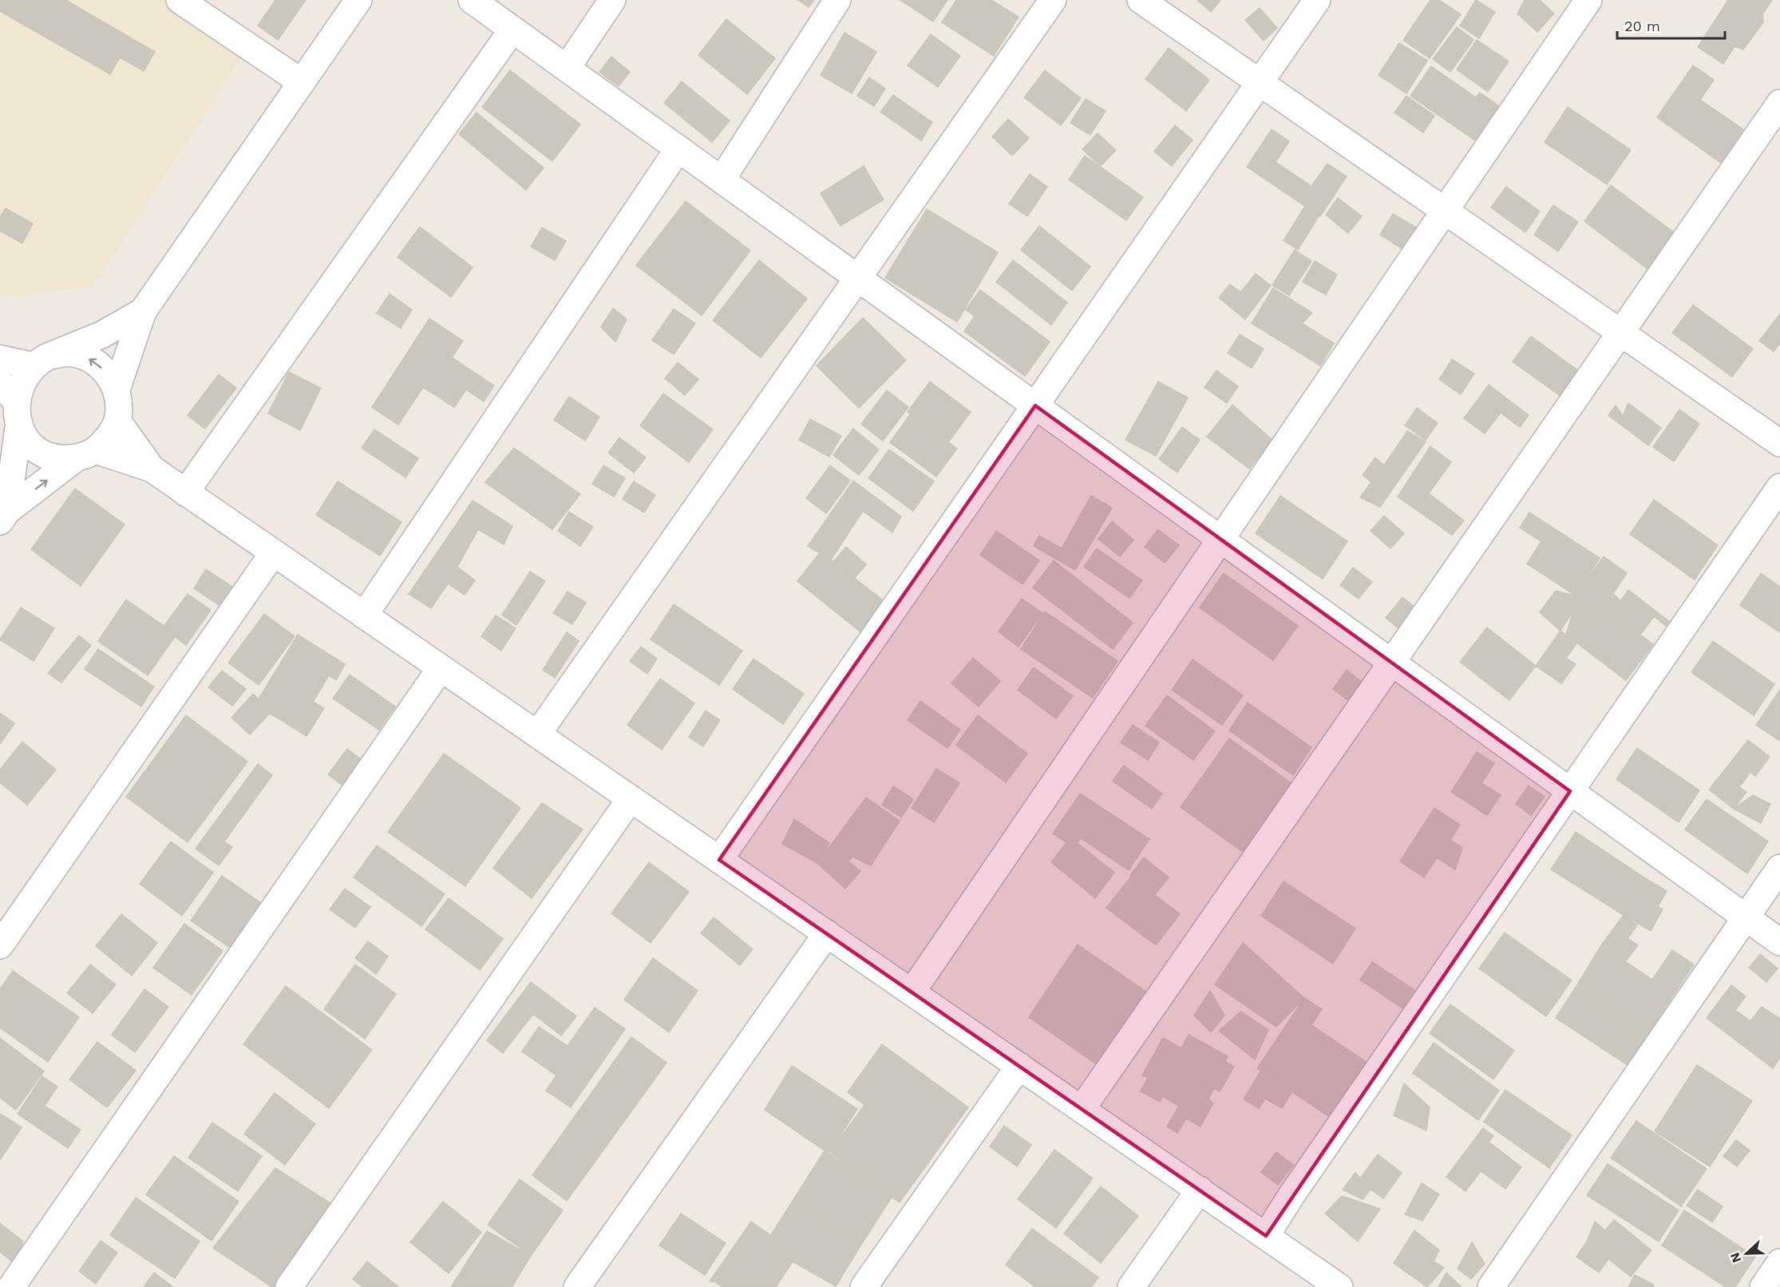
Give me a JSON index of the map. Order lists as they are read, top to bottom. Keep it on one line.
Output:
{"scale_bar":"20 m","north":"left"}
